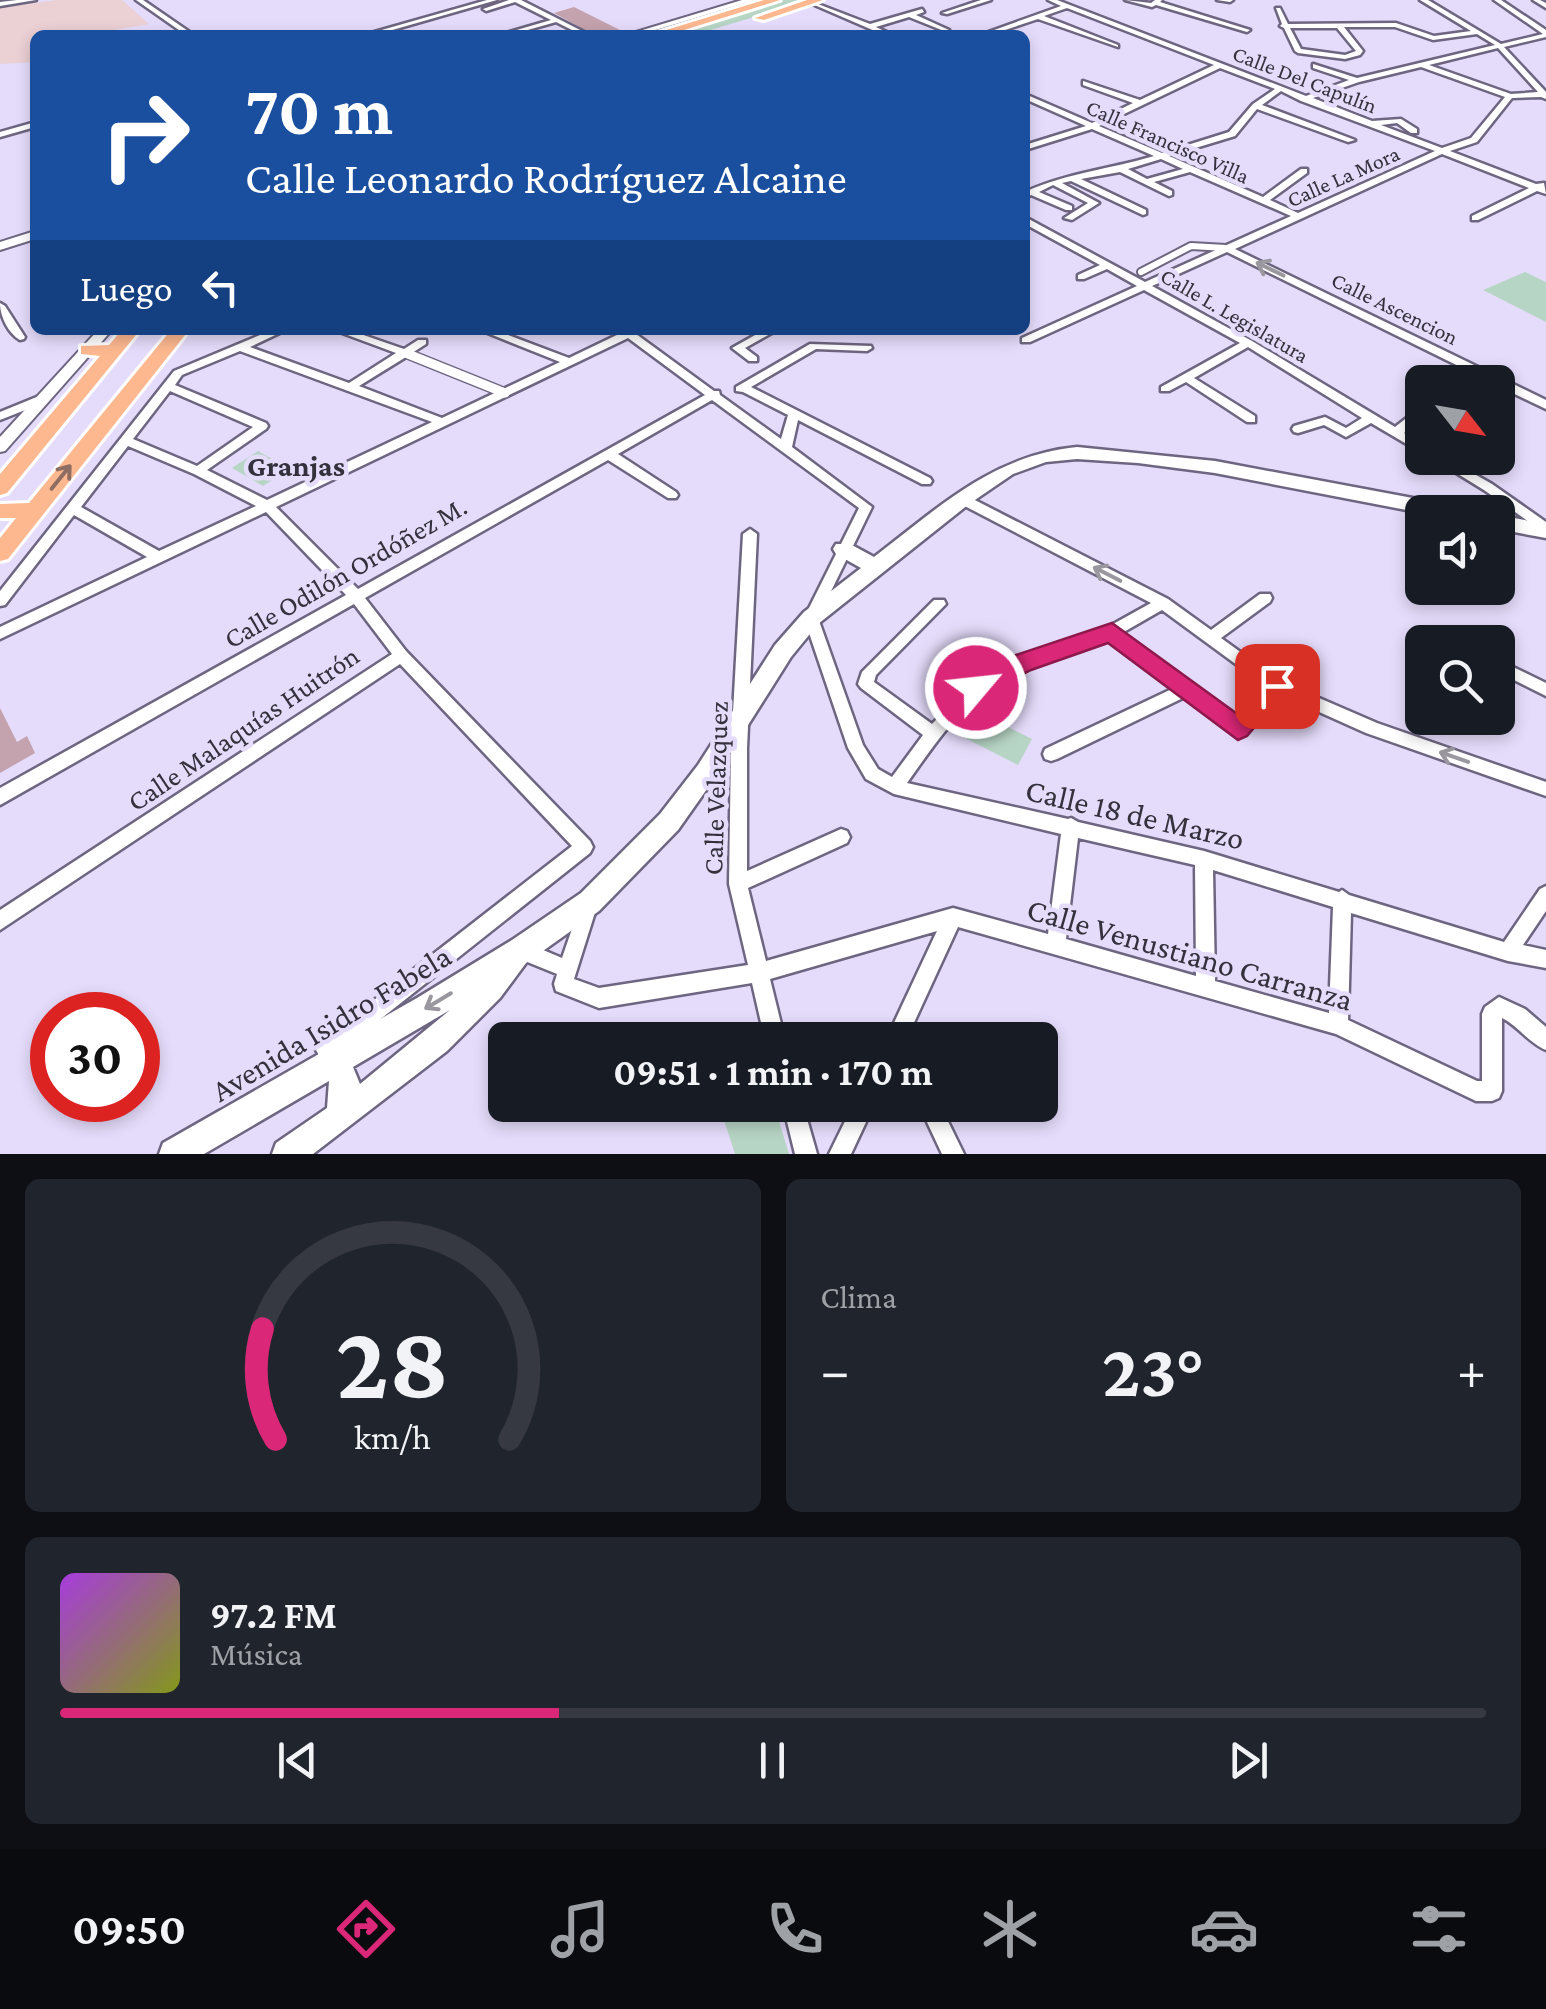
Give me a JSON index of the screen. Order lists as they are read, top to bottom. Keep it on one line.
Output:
{"streets":{"main road":["Avenida Isidro Fabela"],"street":["Calle Del Capulín","Calle Francisco Villa","Calle La Mora","Calle Ascencion","Calle L. Legislatura","Calle Odilón Ordóñez M.","Calle Malaquías Huitrón","Calle Velazquez","Calle 18 de Marzo","Calle Venustiano Carranza"]},"crossings":[["Calle Del Capulín","Calle La Mora"],["Calle Francisco Villa","Calle La Mora"],["Calle La Mora","Calle Ascencion"],["Calle La Mora","Calle L. Legislatura"],["Calle Odilón Ordóñez M.","Calle Malaquías Huitrón"],["Calle Velazquez","Avenida Isidro Fabela"]],"one_way":["Calle Ascencion"],"districts":["Granjas"],"north":"bottom right","page":{"turn":["70 m","Calle Leonardo Rodríguez Alcaine"],"then":"Luego","limit":"30","trip":"09:51 · 1 min · 170 m","tile":"Clima","heat":["−","23°","+"],"song":["97.2 FM","Música"],"tabs":"09:50","gauge":["28","km/h"]}}
